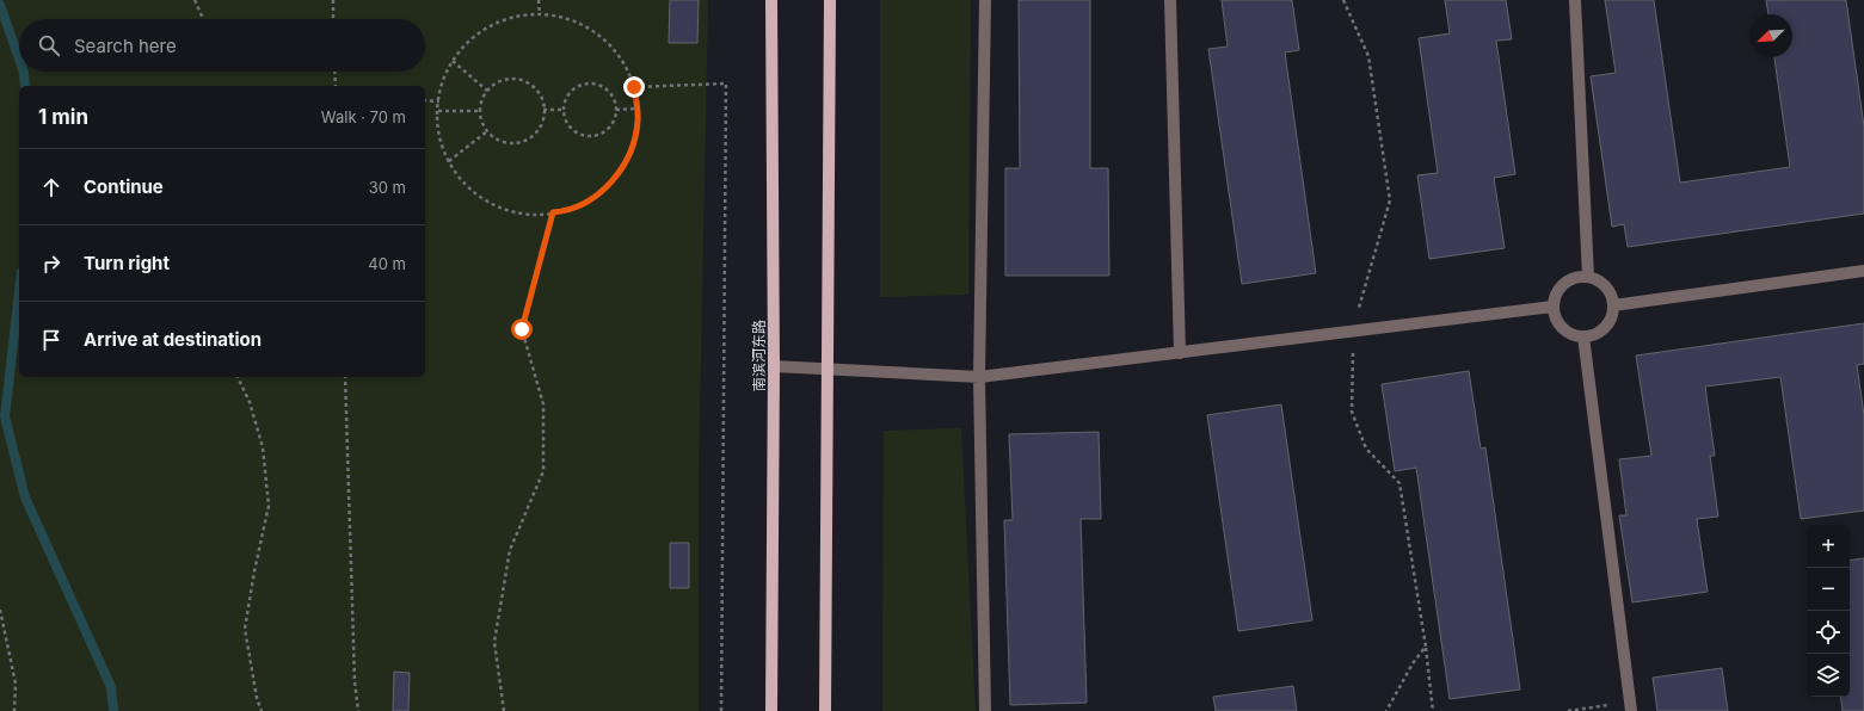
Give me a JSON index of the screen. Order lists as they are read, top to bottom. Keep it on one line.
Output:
{"streets":{"main road":["南滨河东路"]},"north":"bottom left","page":{"search":"Search here","heading":["1 min","Walk · 70 m"],"list":[["Continue","30 m"],["Turn right","40 m"],"Arrive at destination"],"map_buttons":["+","−"]}}
